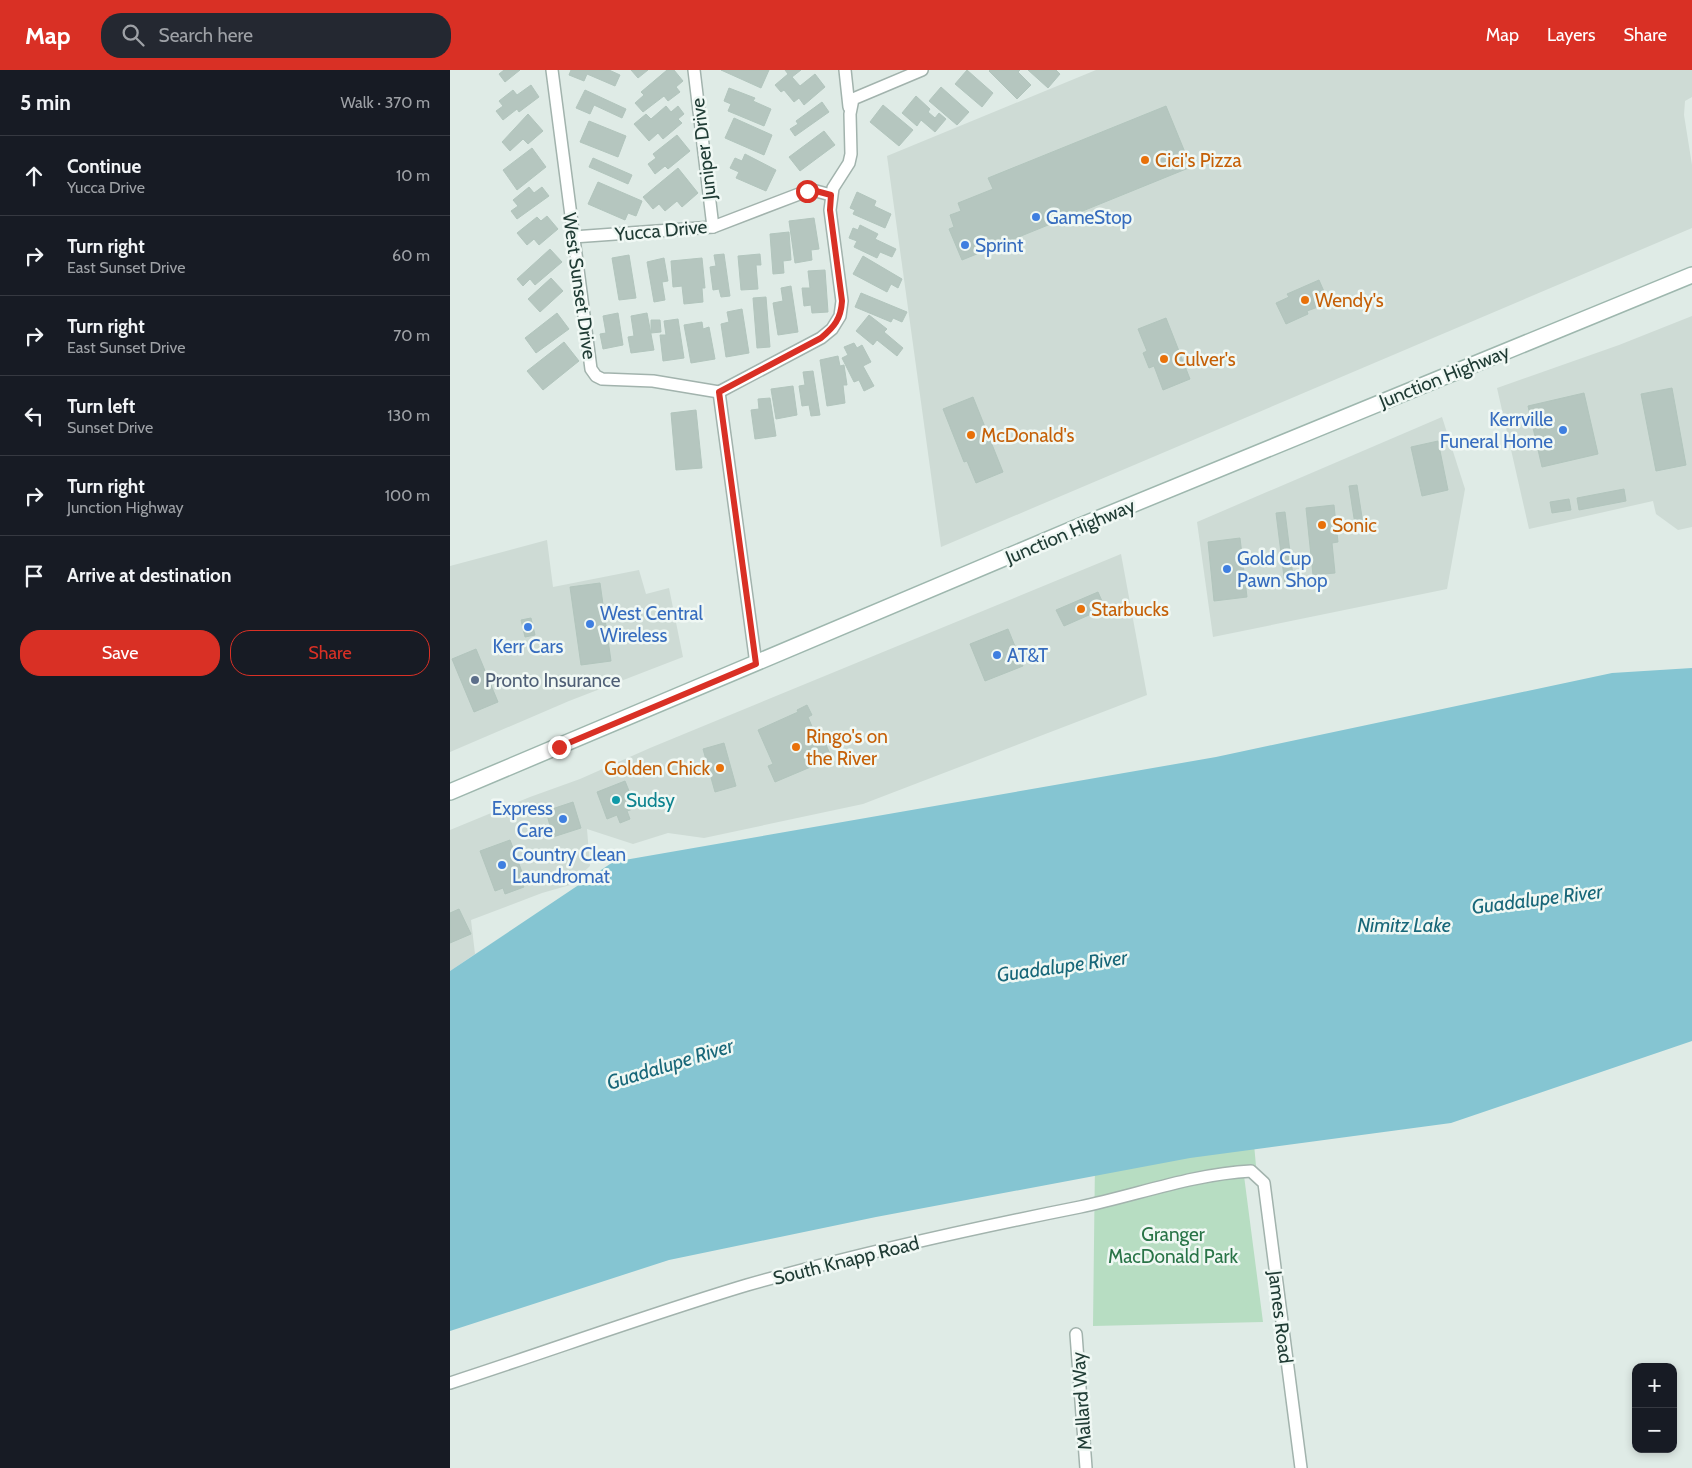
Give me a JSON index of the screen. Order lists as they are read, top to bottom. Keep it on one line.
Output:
{"streets":{"main road":["Junction Highway"],"street":["Juniper Drive","Yucca Drive","West Sunset Drive","South Knapp Road","James Road","Mallard Way"]},"crossings":[["Juniper Drive","Yucca Drive"],["Yucca Drive","West Sunset Drive"],["South Knapp Road","James Road"]],"water":["Guadalupe River","Nimitz Lake"],"parks":["Granger MacDonald Park"],"places":["Cici's Pizza","GameStop","Sprint","Wendy's","Culver's","Kerrville Funeral Home","McDonald's","Sonic","Gold Cup Pawn Shop","Starbucks","West Central Wireless","Kerr Cars","AT&T","Pronto Insurance","Ringo's on the River","Golden Chick","Sudsy","Express Care","Country Clean Laundromat"],"page":{"header":"Map","search":"Search here","nav":["Map","Layers","Share"],"heading":["5 min","Walk · 370 m"],"list":[["Continue","Yucca Drive","10 m"],["Turn right","East Sunset Drive","60 m"],["Turn right","East Sunset Drive","70 m"],["Turn left","Sunset Drive","130 m"],["Turn right","Junction Highway","100 m"],"Arrive at destination"],"buttons":["Save","Share"],"map_buttons":["+","−"]}}
